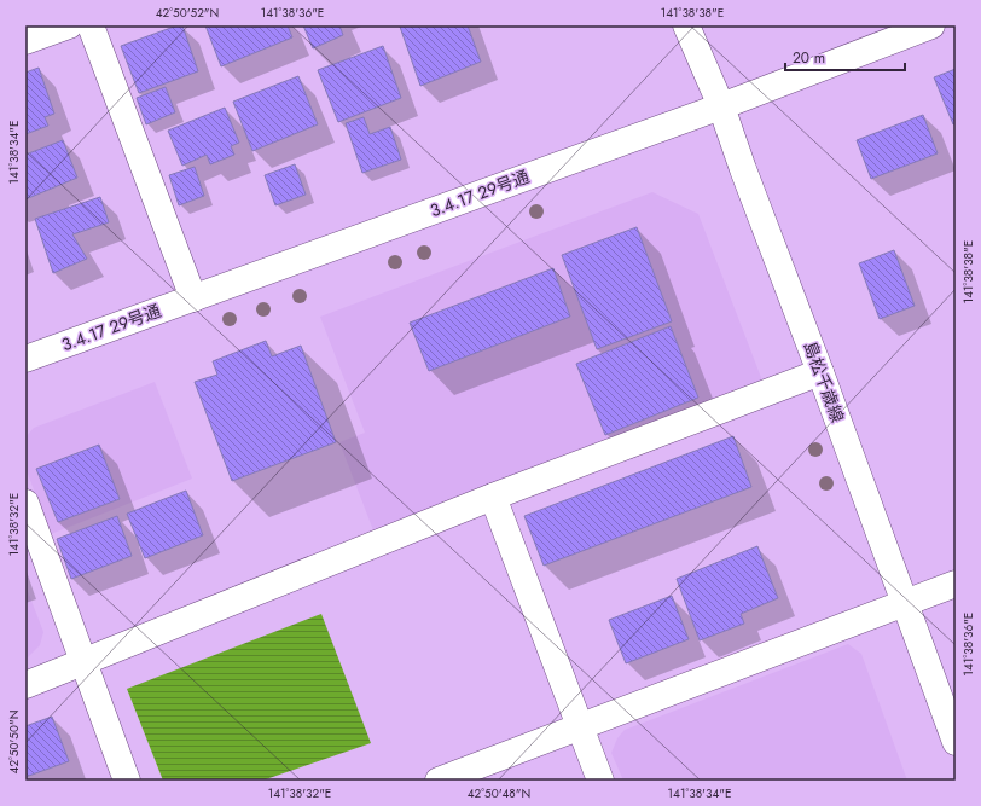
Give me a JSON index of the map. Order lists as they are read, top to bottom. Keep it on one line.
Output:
{"streets":{"street":["3.4.17 29号通","島松千歳線"]},"crossings":[["3.4.17 29号通","島松千歳線"]],"scale_bar":"20 m","coordinates":["42°50'52\"N","141°38'36\"E","141°38'38\"E","141°38'34\"E","141°38'32\"E","42°50'50\"N","42°50'48\"N"]}
